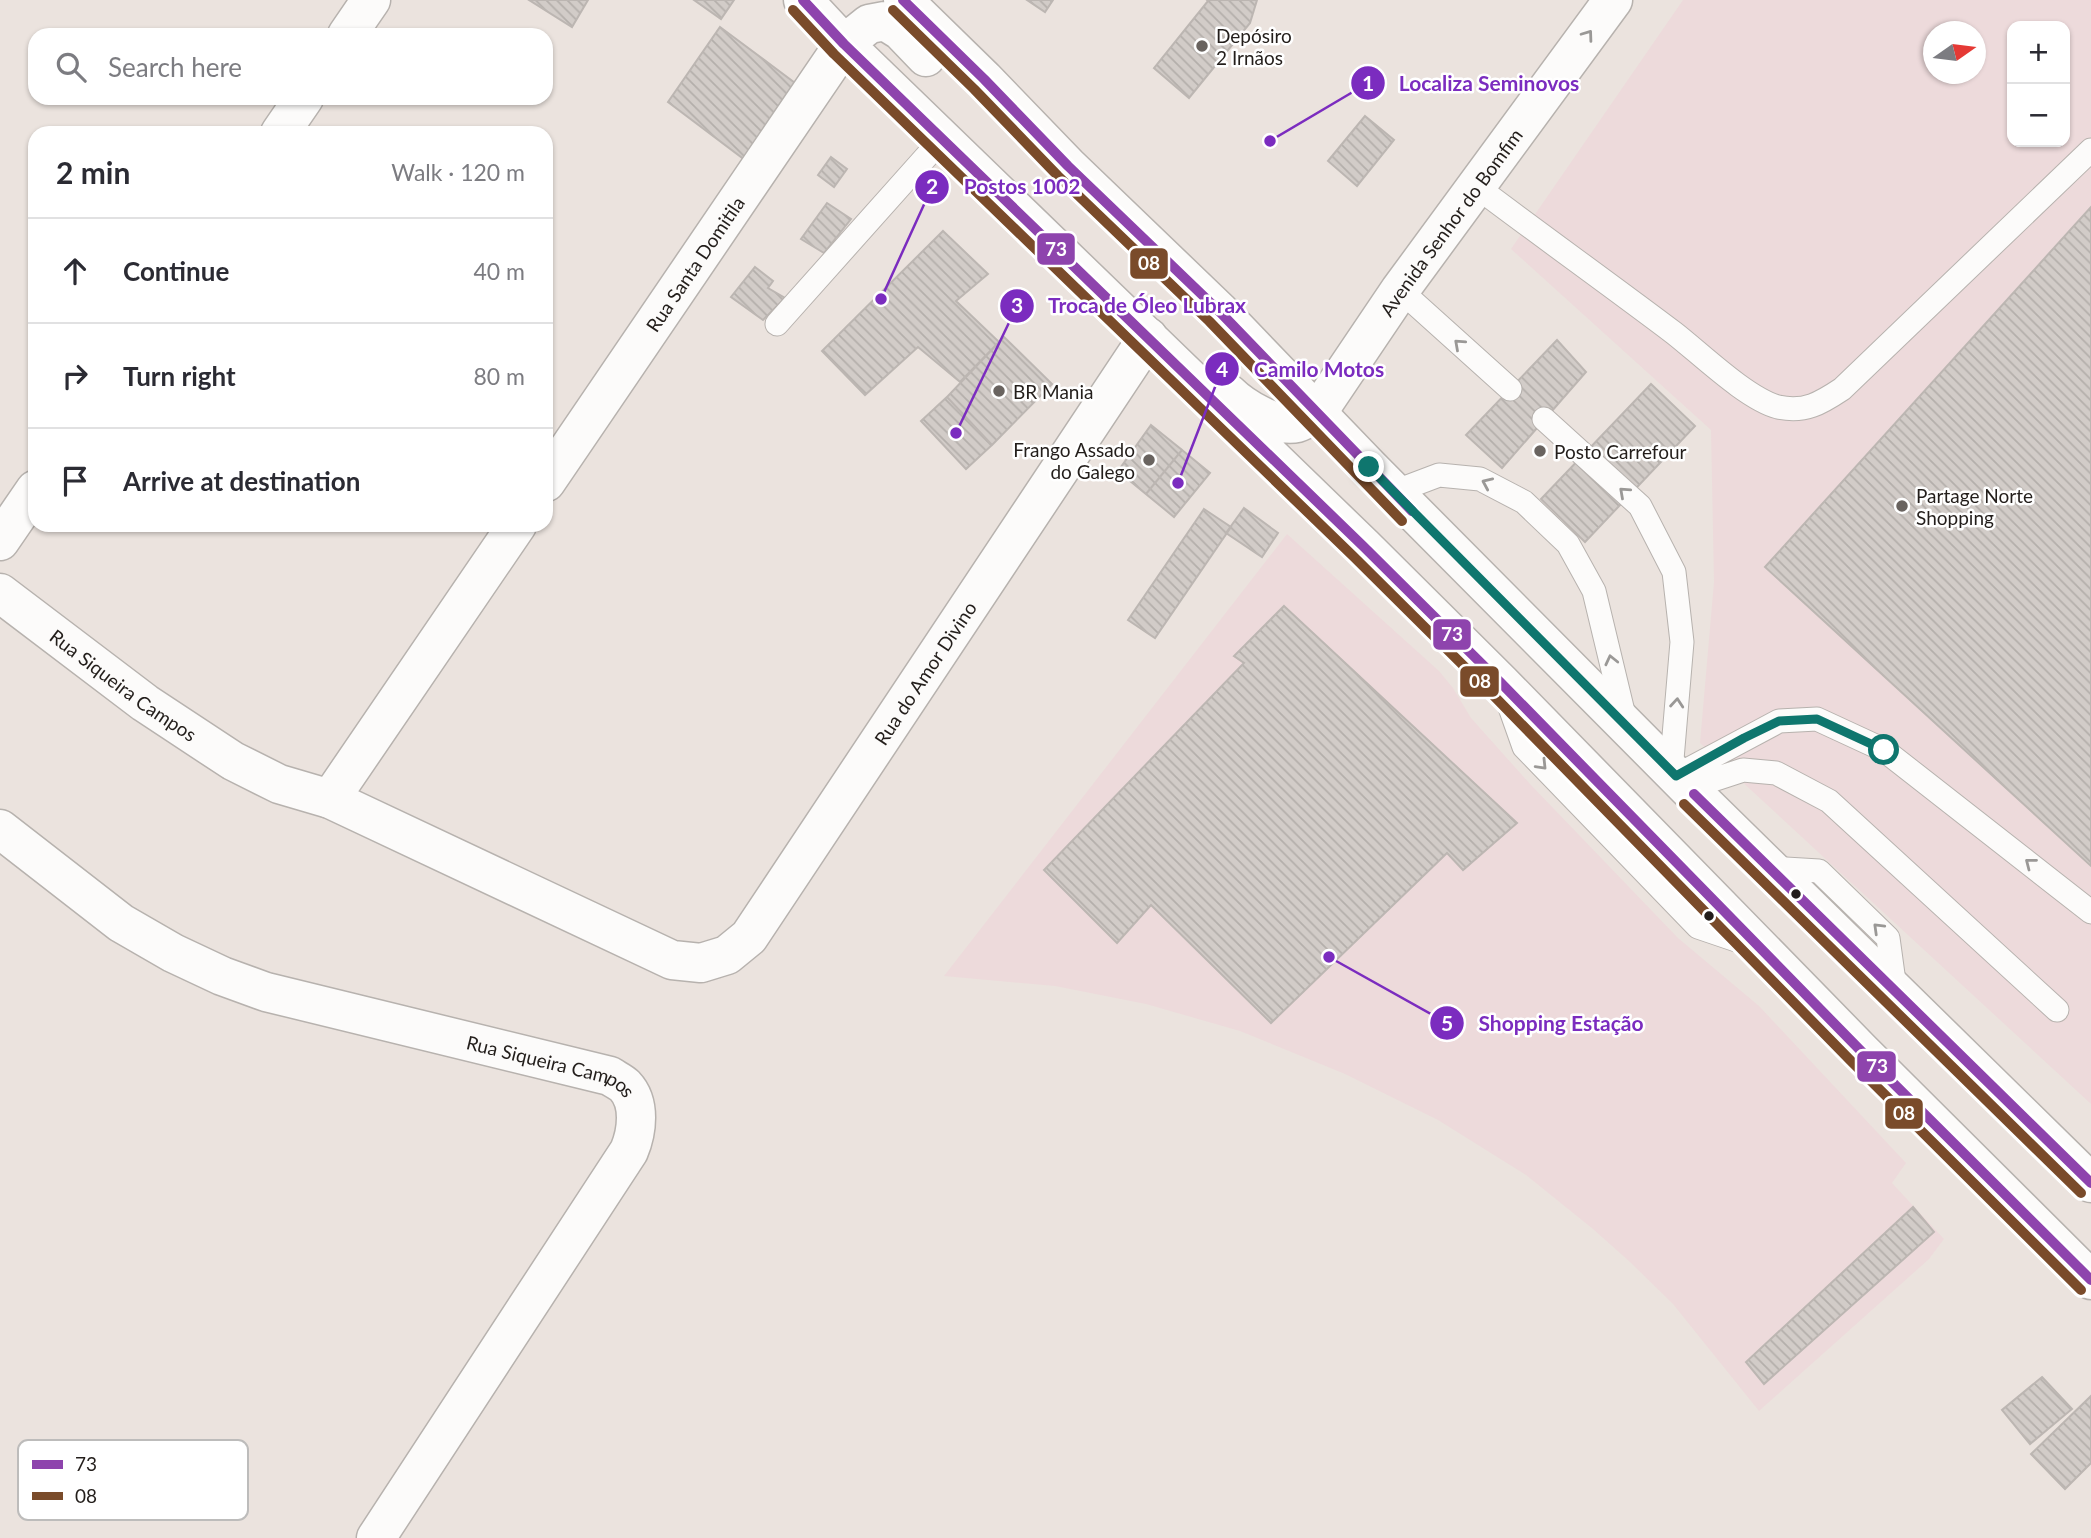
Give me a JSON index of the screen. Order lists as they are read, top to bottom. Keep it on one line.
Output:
{"streets":{"main road":["Avenida Senhor do Bomfim","Rua Santa Domitila","Rua do Amor Divino","Rua Siqueira Campos"]},"crossings":[["Rua do Amor Divino","Rua Siqueira Campos"]],"one_way":["Avenida Senhor do Bomfim"],"places":["Depósiro 2 Irnãos","Localiza Seminovos","Postos 1002","BR Mania","Troca de Óleo Lubrax","Posto Carrefour","Frango Assado do Galego","Camilo Motos","Partage Norte Shopping","Shopping Estação"],"lines":["transit line 73","transit line 08"],"legend":["73","08"],"north":"right","page":{"map_buttons":["+","−"],"search":"Search here","heading":["2 min","Walk · 120 m"],"list":[["Continue","40 m"],["Turn right","80 m"],"Arrive at destination"]}}
